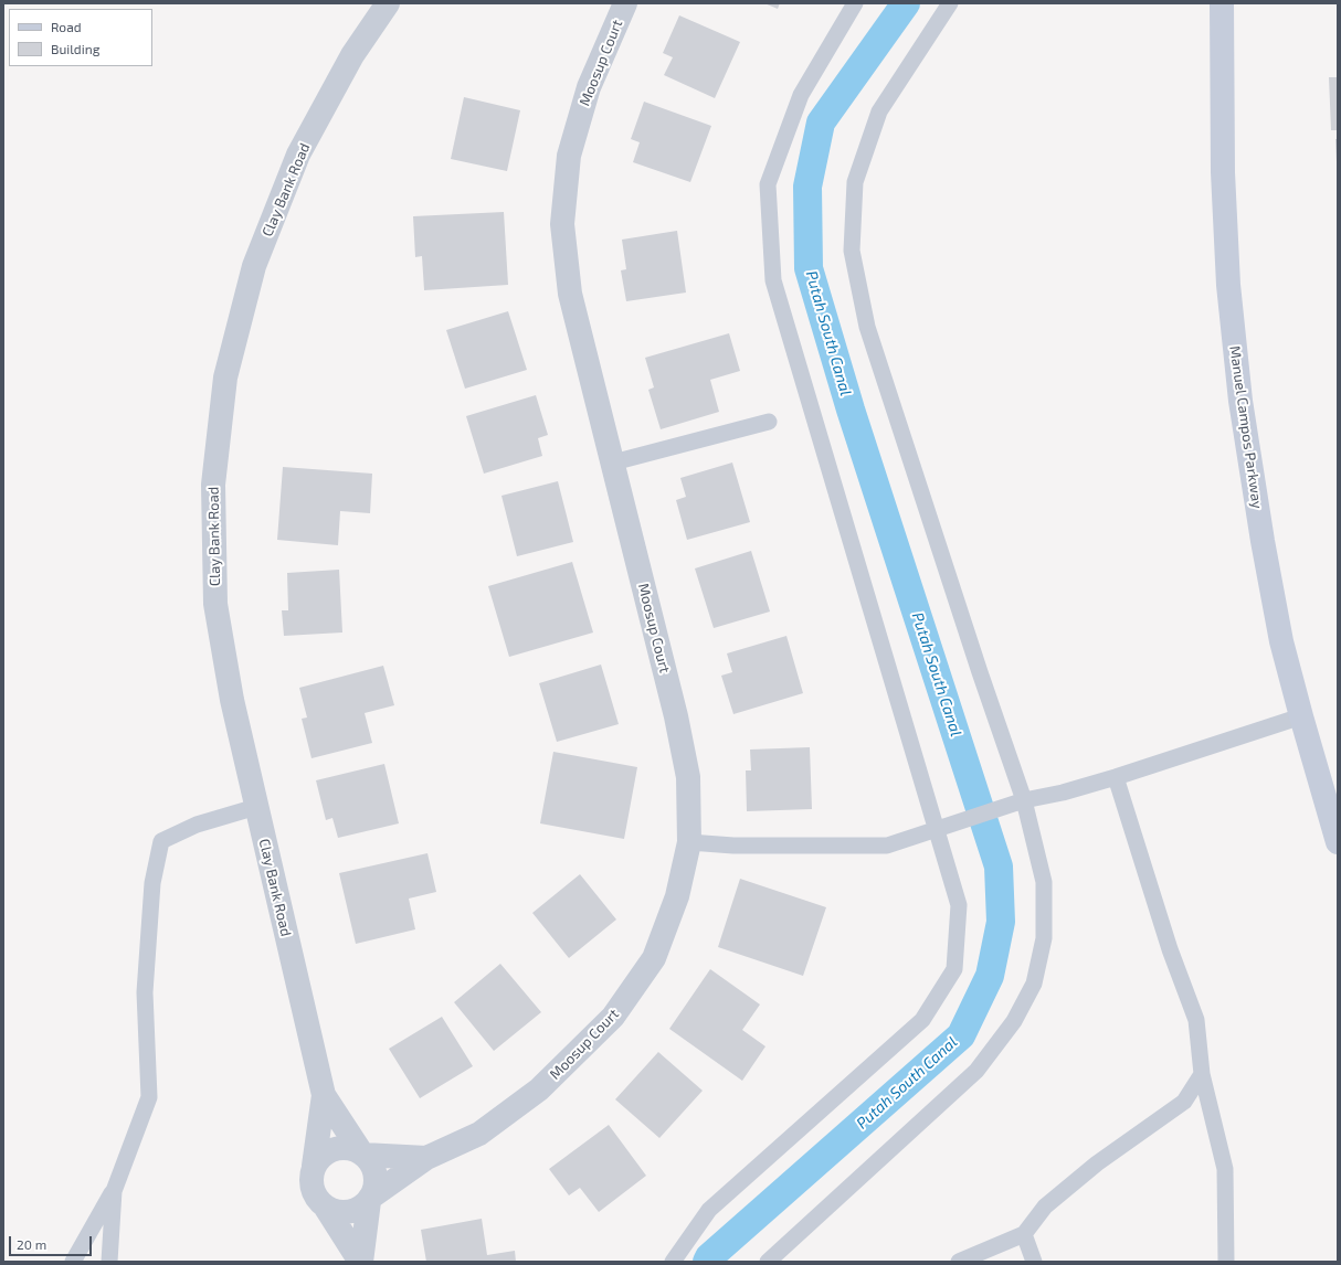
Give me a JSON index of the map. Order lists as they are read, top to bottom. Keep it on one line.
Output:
{"streets":{"main road":["Manuel Campos Parkway"],"street":["Moosup Court","Clay Bank Road"]},"crossings":[["Moosup Court","Clay Bank Road"]],"water":["Putah South Canal"],"legend":["Road","Building"],"scale_bar":"20 m"}
